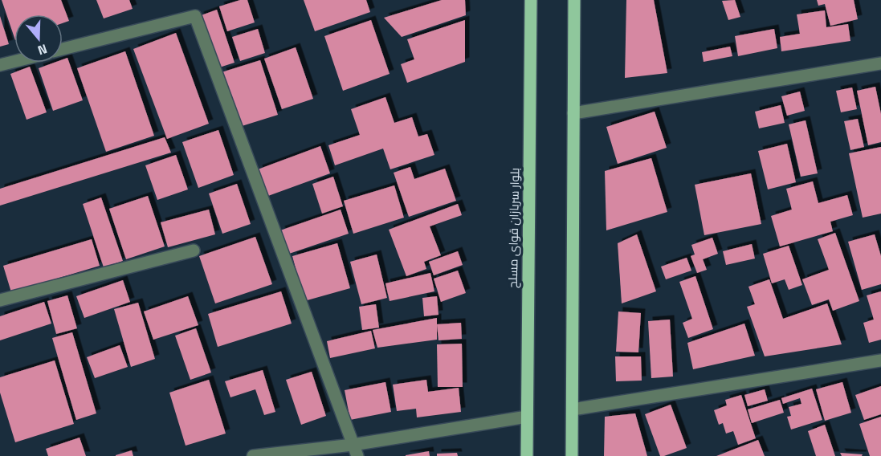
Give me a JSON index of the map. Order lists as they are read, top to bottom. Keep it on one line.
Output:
{"streets":{"main road":["بلوار سربازان قوای مسلح"]},"north":"bottom"}
